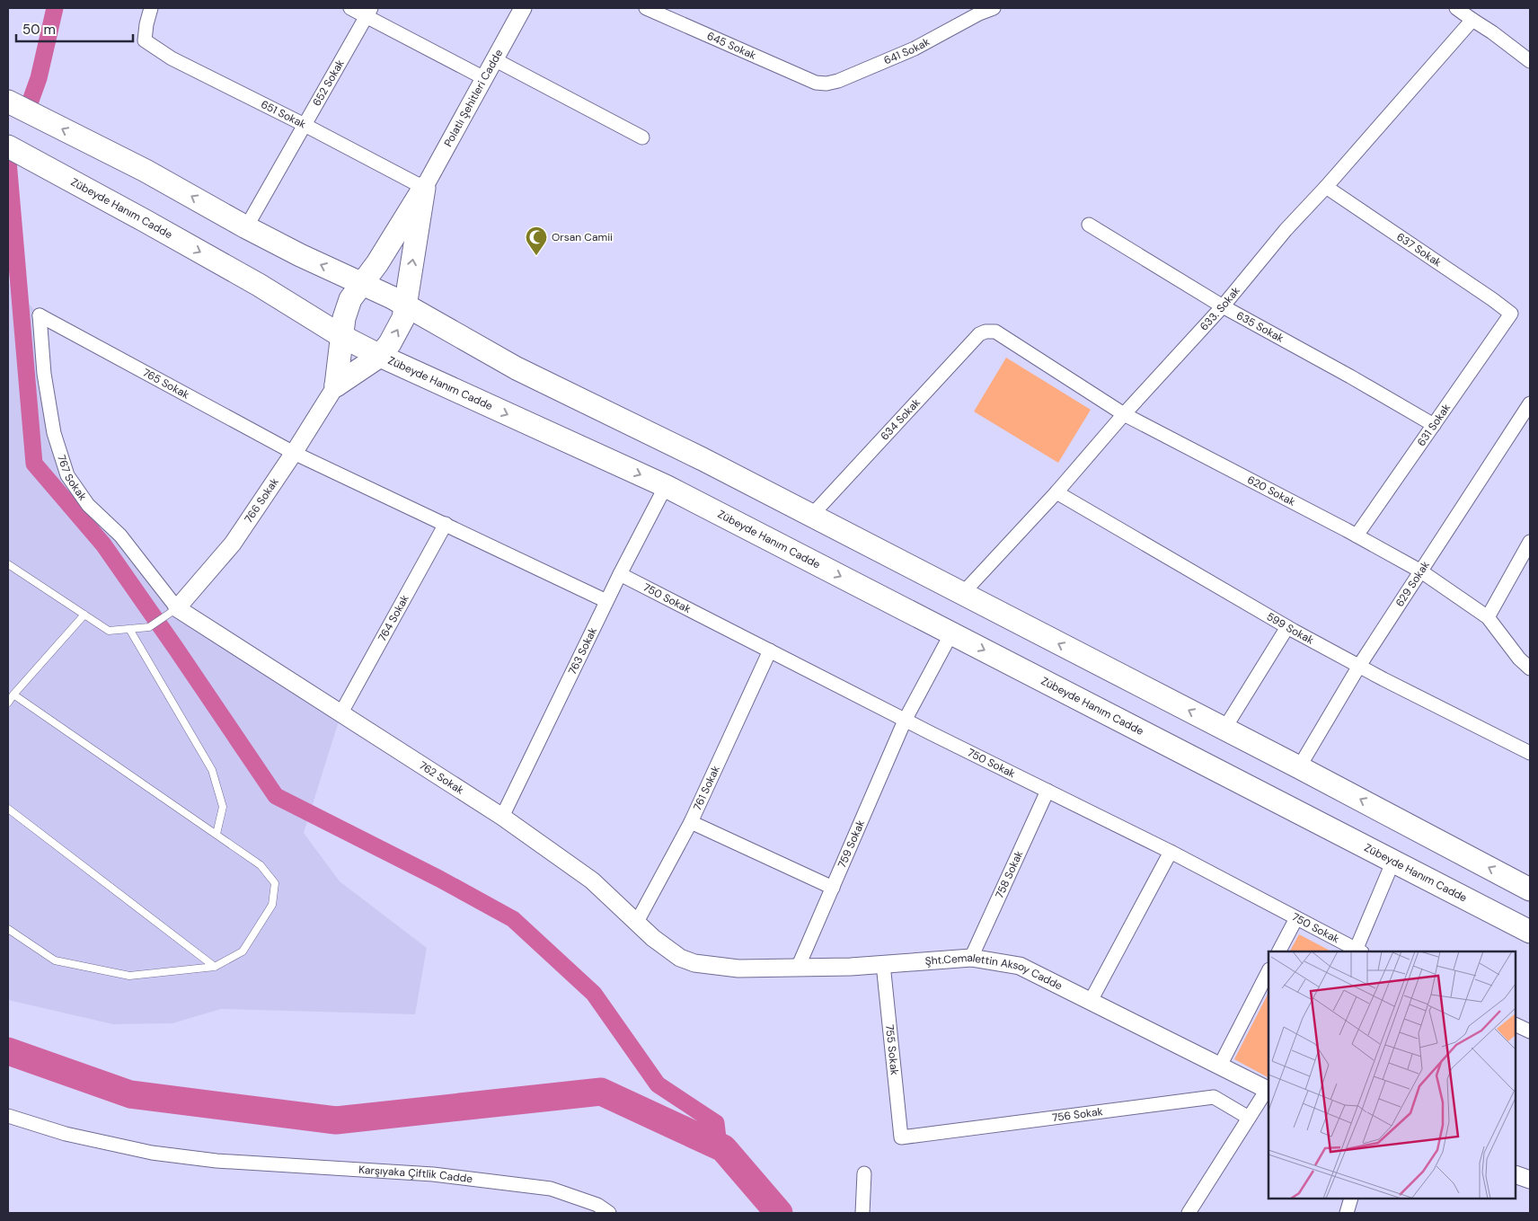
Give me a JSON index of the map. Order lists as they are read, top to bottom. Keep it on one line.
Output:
{"streets":{"highway":["Zübeyde Hanım Cadde"],"street":["645 Sokak","641 Sokak","652 Sokak","Polatlı Şehitleri Cadde","651 Sokak","637 Sokak","633. Sokak","635 Sokak","765 Sokak","634 Sokak","631 Sokak","767 Sokak","620 Sokak","766 Sokak","629 Sokak","750 Sokak","764 Sokak","599 Sokak","763 Sokak","762 Sokak","761 Sokak","759 Sokak","758 Sokak","Şht.Cemalettin Aksoy Cadde","755 Sokak","756 Sokak","Karşıyaka Çiftlik Cadde"]},"crossings":[["645 Sokak","641 Sokak"],["652 Sokak","651 Sokak"],["Polatlı Şehitleri Cadde","651 Sokak"],["Zübeyde Hanım Cadde","763 Sokak"],["Zübeyde Hanım Cadde","759 Sokak"],["637 Sokak","633. Sokak"],["637 Sokak","631 Sokak"],["633. Sokak","635 Sokak"],["633. Sokak","620 Sokak"],["633. Sokak","599 Sokak"],["635 Sokak","631 Sokak"],["765 Sokak","767 Sokak"],["765 Sokak","766 Sokak"],["765 Sokak","764 Sokak"],["765 Sokak","763 Sokak"],["634 Sokak","620 Sokak"],["631 Sokak","620 Sokak"],["767 Sokak","766 Sokak"],["767 Sokak","762 Sokak"],["620 Sokak","629 Sokak"],["766 Sokak","762 Sokak"],["629 Sokak","599 Sokak"],["750 Sokak","763 Sokak"],["750 Sokak","761 Sokak"],["750 Sokak","759 Sokak"],["750 Sokak","758 Sokak"],["764 Sokak","762 Sokak"],["763 Sokak","762 Sokak"],["762 Sokak","761 Sokak"],["762 Sokak","Şht.Cemalettin Aksoy Cadde"],["759 Sokak","Şht.Cemalettin Aksoy Cadde"],["758 Sokak","Şht.Cemalettin Aksoy Cadde"],["Şht.Cemalettin Aksoy Cadde","755 Sokak"],["755 Sokak","756 Sokak"]],"places":{"mosque":["Orsan Camii"]},"scale_bar":"50 m"}
